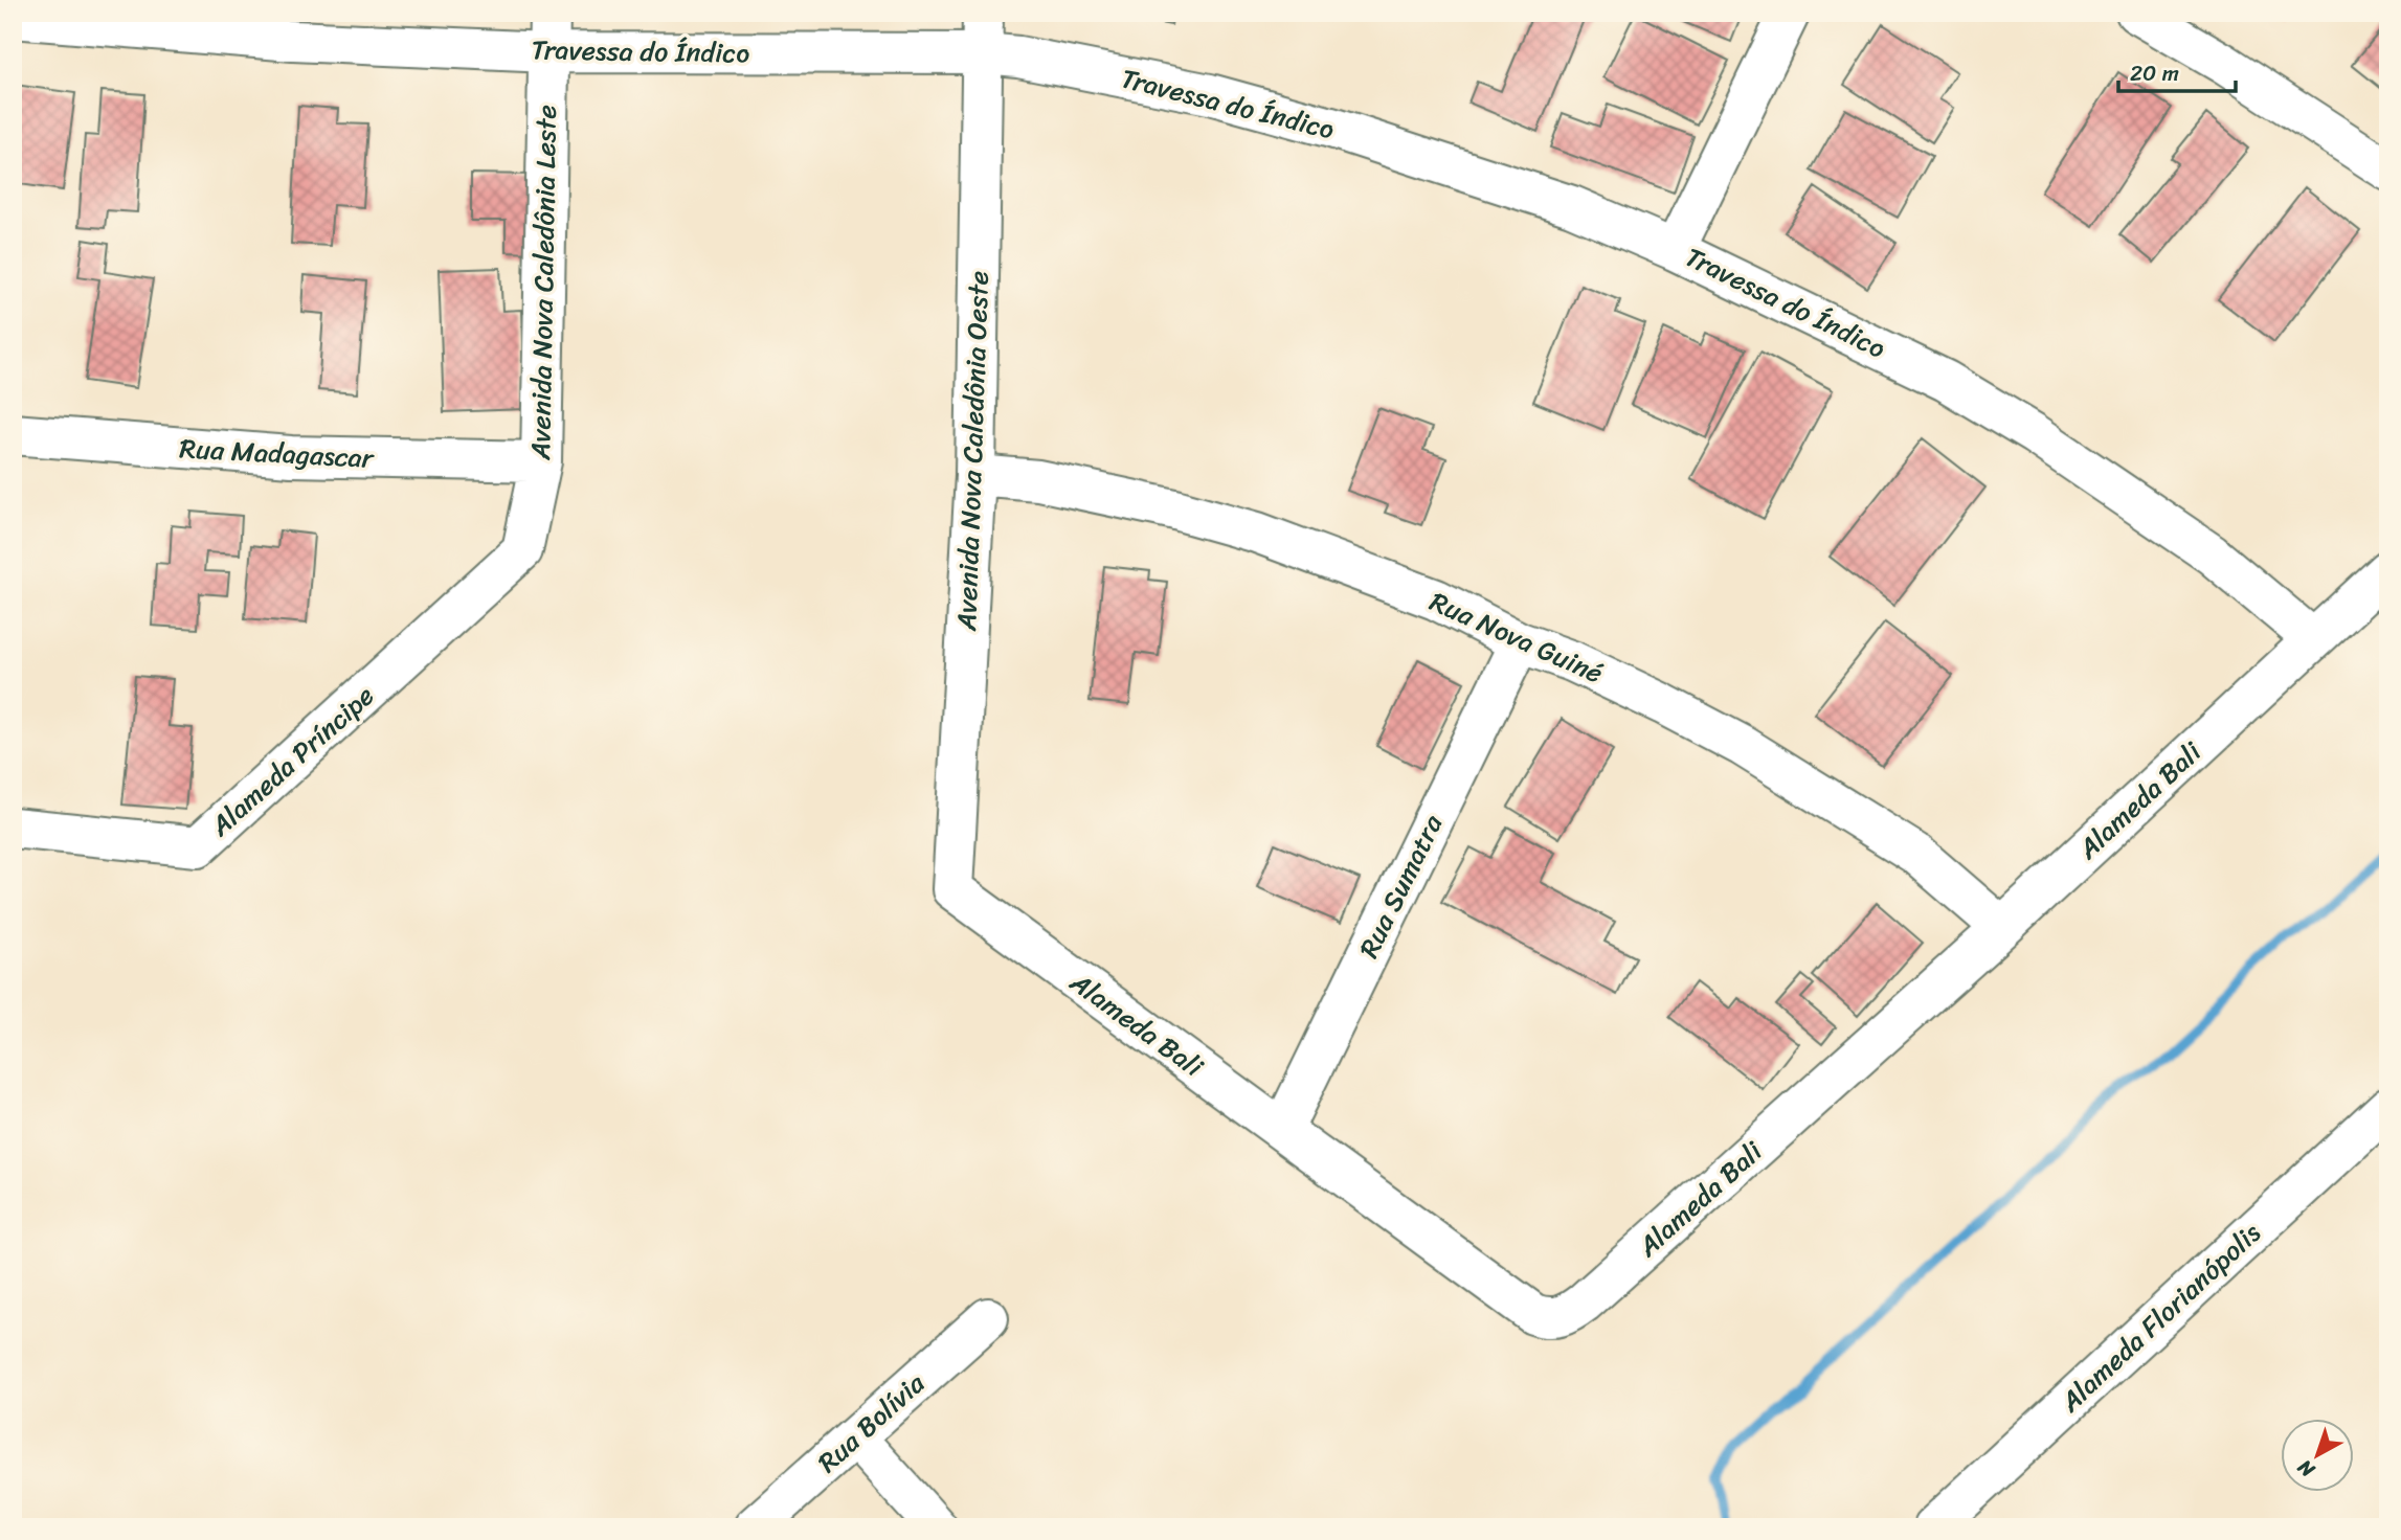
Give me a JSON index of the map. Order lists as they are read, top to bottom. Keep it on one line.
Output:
{"streets":{"street":["Travessa do Índico","Avenida Nova Caledônia Leste","Avenida Nova Caledônia Oeste","Rua Madagascar","Rua Nova Guiné","Alameda Príncipe","Alameda Bali","Rua Sumatra","Alameda Florianópolis","Rua Bolívia"]},"crossings":[["Travessa do Índico","Avenida Nova Caledônia Leste"],["Travessa do Índico","Avenida Nova Caledônia Oeste"],["Travessa do Índico","Alameda Bali"],["Avenida Nova Caledônia Leste","Rua Madagascar"],["Avenida Nova Caledônia Leste","Alameda Príncipe"],["Avenida Nova Caledônia Oeste","Rua Nova Guiné"],["Avenida Nova Caledônia Oeste","Alameda Bali"],["Rua Nova Guiné","Alameda Bali"],["Rua Nova Guiné","Rua Sumatra"],["Alameda Bali","Rua Sumatra"]],"scale_bar":"20 m","north":"bottom left"}
